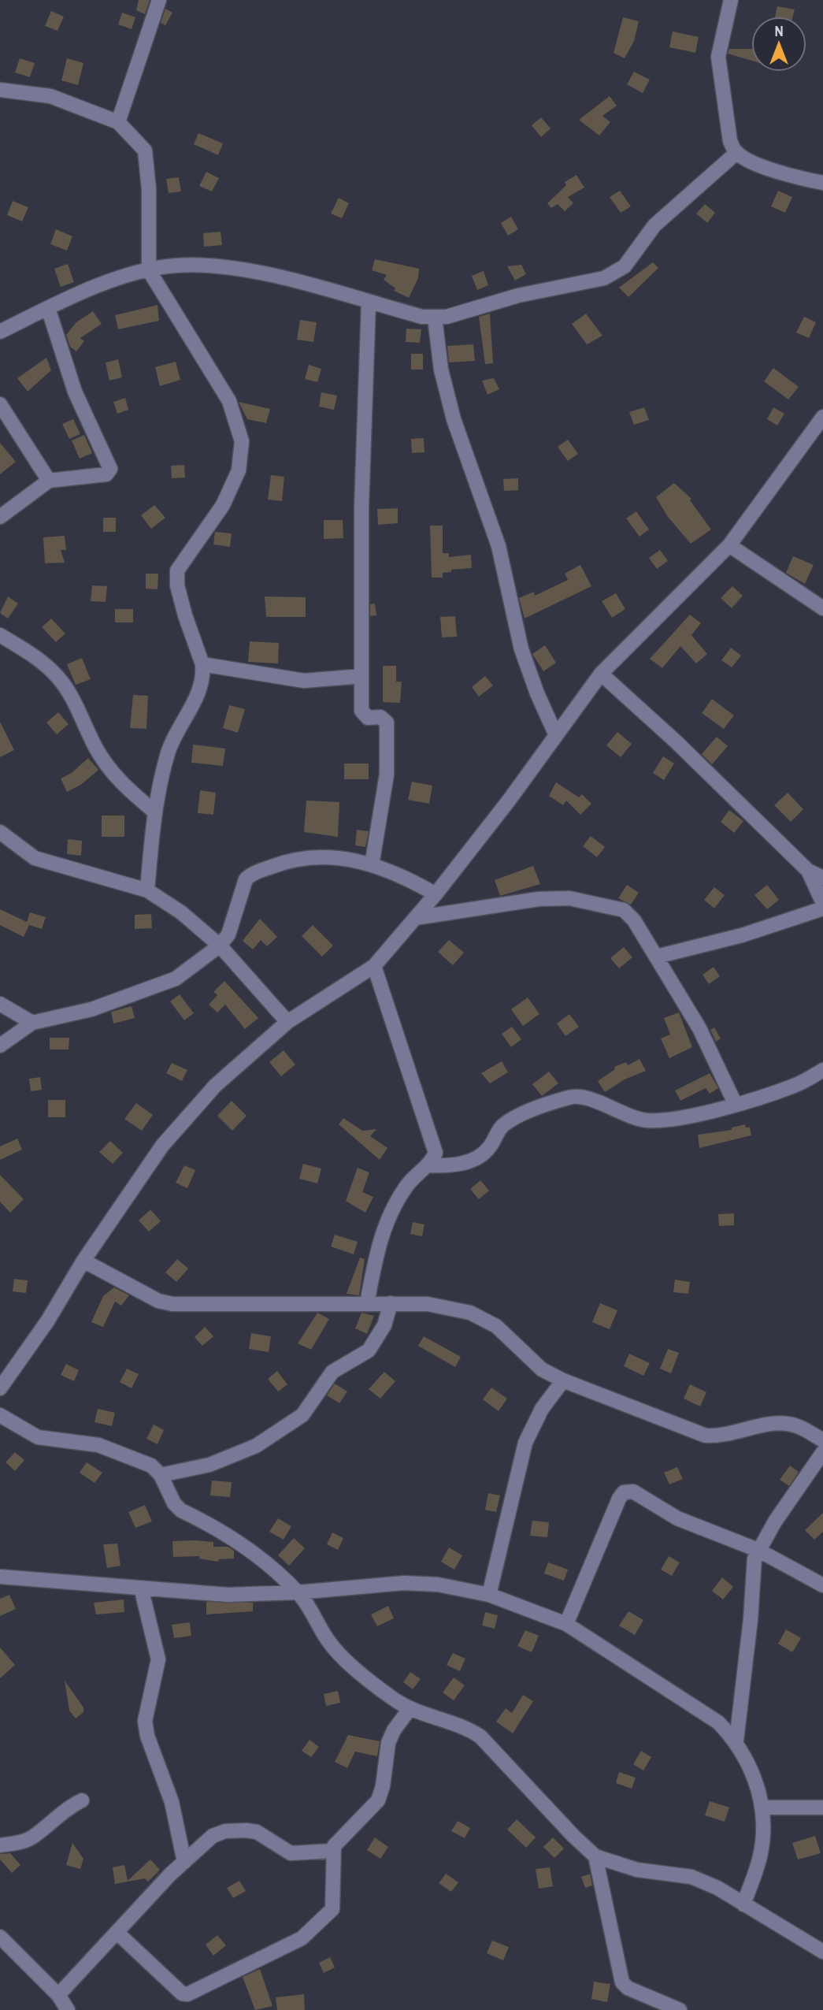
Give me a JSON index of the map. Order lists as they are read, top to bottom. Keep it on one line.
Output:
{"north":"top"}
